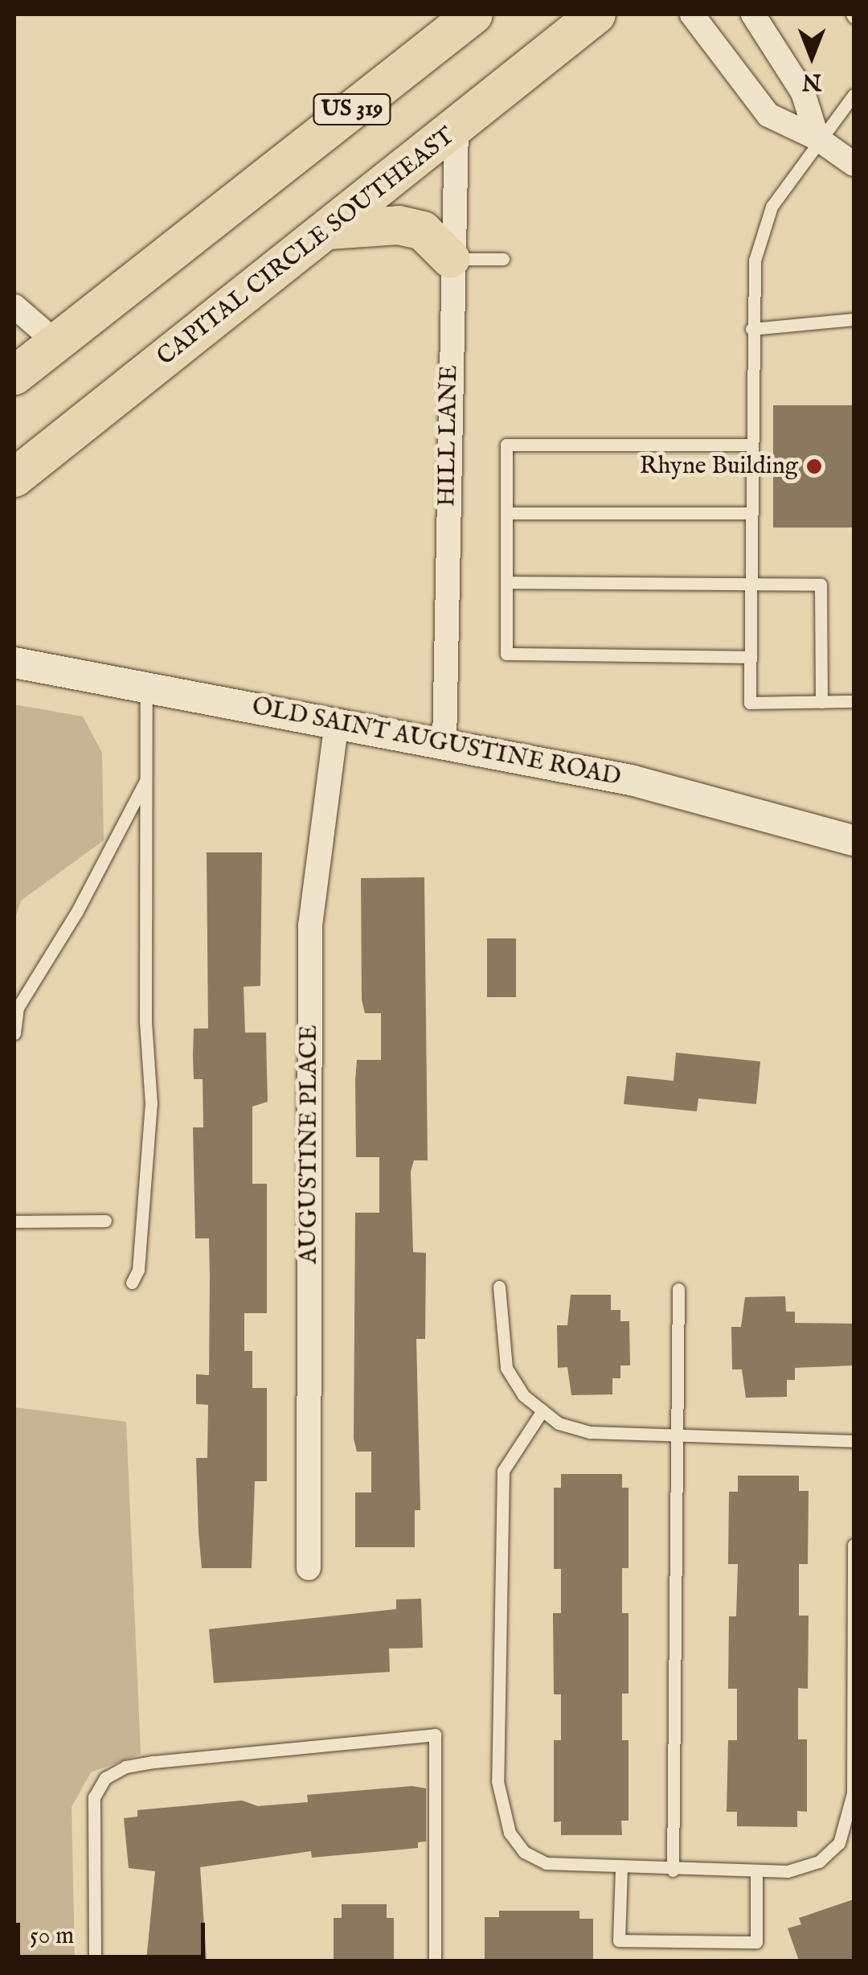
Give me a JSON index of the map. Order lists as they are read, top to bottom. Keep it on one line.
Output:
{"streets":{"main road":["US 319","CAPITAL CIRCLE SOUTHEAST"],"street":["HILL LANE","OLD SAINT AUGUSTINE ROAD","AUGUSTINE PLACE"]},"crossings":[["CAPITAL CIRCLE SOUTHEAST","HILL LANE"],["HILL LANE","OLD SAINT AUGUSTINE ROAD"],["OLD SAINT AUGUSTINE ROAD","AUGUSTINE PLACE"]],"places":["Rhyne Building"],"scale_bar":"50 m","north":"bottom"}
